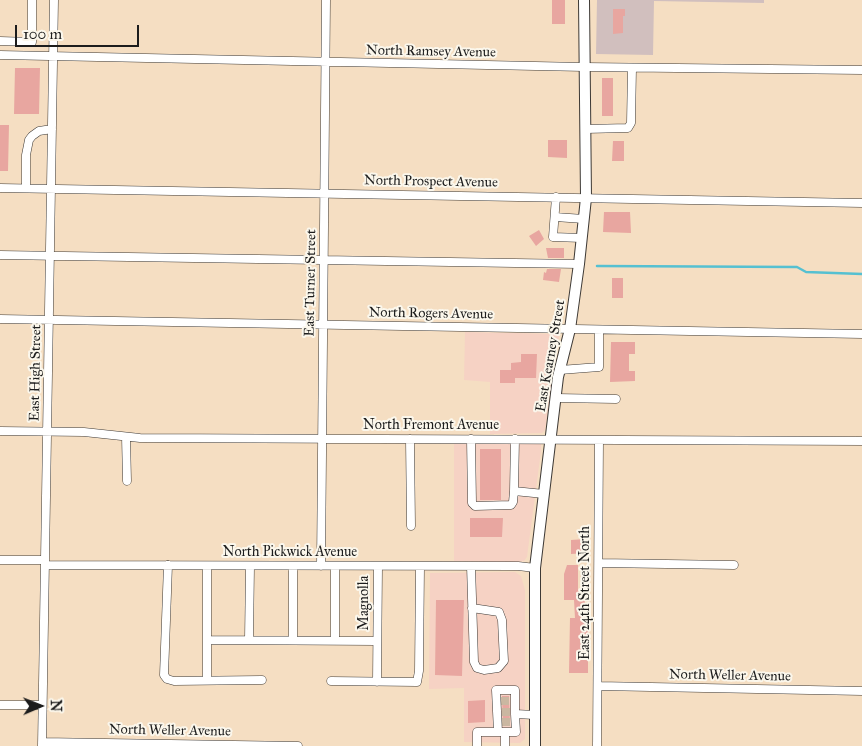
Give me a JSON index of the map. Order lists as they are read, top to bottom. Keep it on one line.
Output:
{"streets":{"main road":["East Kearney Street"],"street":["North Ramsey Avenue","North Prospect Avenue","East Turner Street","North Rogers Avenue","East High Street","North Fremont Avenue","North Pickwick Avenue","East 24th Street North","Magnolla","North Weller Avenue"]},"crossings":[["North Ramsey Avenue","East Turner Street"],["North Ramsey Avenue","East Kearney Street"],["North Ramsey Avenue","East High Street"],["North Prospect Avenue","East Turner Street"],["North Prospect Avenue","East Kearney Street"],["North Prospect Avenue","East High Street"],["East Turner Street","North Rogers Avenue"],["East Turner Street","North Fremont Avenue"],["East Turner Street","North Pickwick Avenue"],["North Rogers Avenue","East Kearney Street"],["North Rogers Avenue","East High Street"],["East Kearney Street","North Fremont Avenue"],["East Kearney Street","North Pickwick Avenue"],["East High Street","North Fremont Avenue"],["East High Street","North Pickwick Avenue"],["East High Street","North Weller Avenue"],["North Fremont Avenue","East 24th Street North"],["North Pickwick Avenue","Magnolla"],["East 24th Street North","North Weller Avenue"]],"scale_bar":"100 m","north":"right"}
